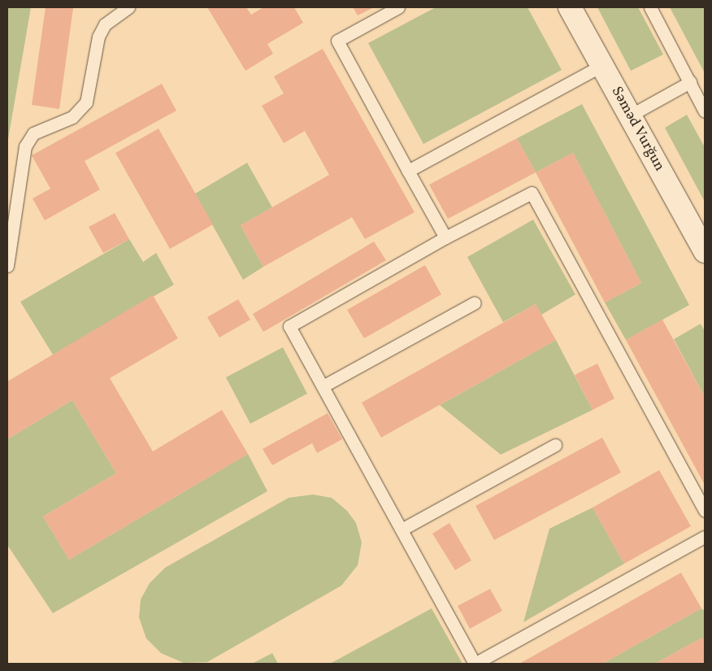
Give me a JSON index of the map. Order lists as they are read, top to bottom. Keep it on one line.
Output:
{"streets":{"main road":["Səməd Vurğun"]}}
